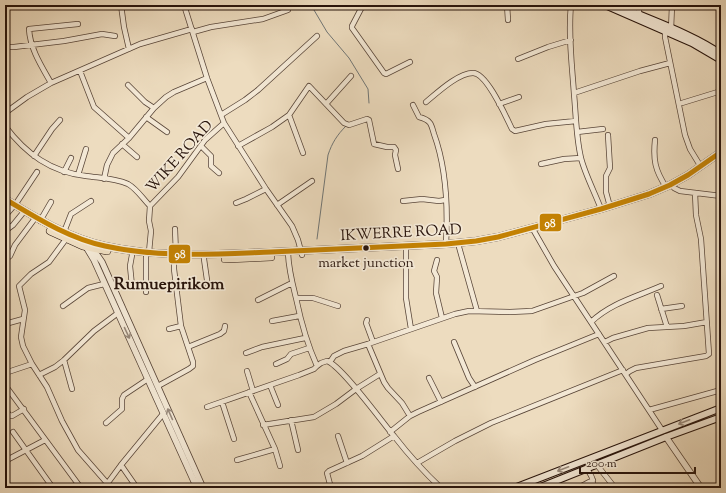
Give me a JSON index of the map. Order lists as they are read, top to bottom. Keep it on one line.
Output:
{"streets":{"main road":["IKWERRE ROAD"],"street":["WIKE ROAD"]},"crossings":[["WIKE ROAD","IKWERRE ROAD"]],"districts":["Rumuepirikom"],"places":["market junction"],"lines":["transit line 98"],"scale_bar":"200 m"}
